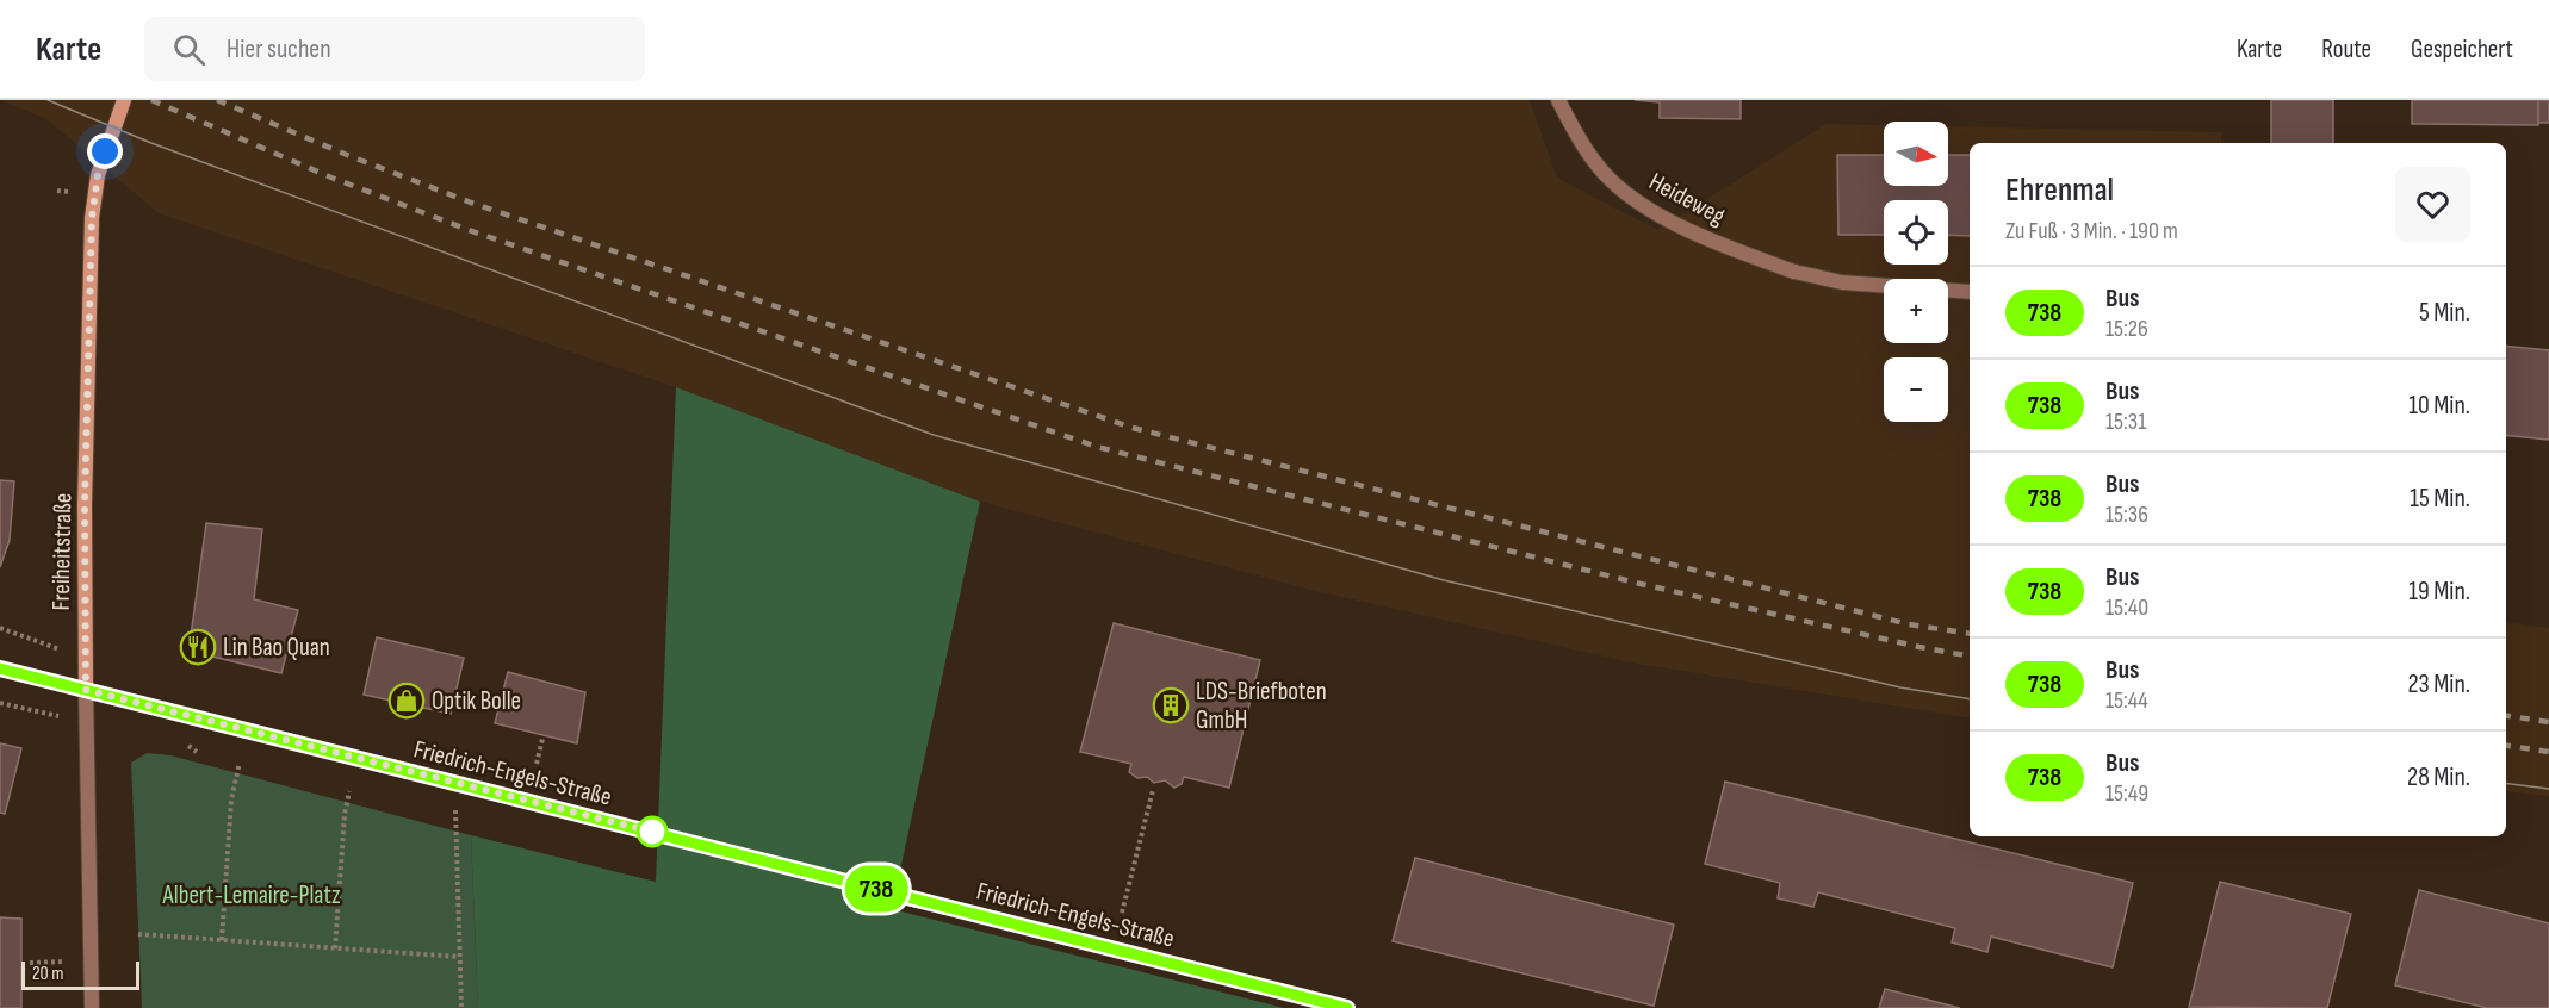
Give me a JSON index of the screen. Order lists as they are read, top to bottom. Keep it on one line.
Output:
{"streets":{"main road":["Freiheitstraße","Friedrich-Engels-Straße"],"street":["Heideweg"]},"crossings":[["Freiheitstraße","Friedrich-Engels-Straße"]],"parks":["Albert-Lemaire-Platz"],"places":{"restaurant":["Lin Bao Quan"],"shop":["Optik Bolle"],"building":["LDS-Briefboten GmbH"]},"lines":["bus line 738"],"scale_bar":"20 m","north":"right","page":{"header":"Karte","search":"Hier suchen","nav":["Karte","Route","Gespeichert"],"on_map":"738","map_buttons":["+","−"],"heading":["Ehrenmal","Zu Fuß · 3 Min. · 190 m"],"list":[{"mark":"738","name":"Bus","note":"15:26","value":"5 Min."},{"mark":"738","name":"Bus","note":"15:31","value":"10 Min."},{"mark":"738","name":"Bus","note":"15:36","value":"15 Min."},{"mark":"738","name":"Bus","note":"15:40","value":"19 Min."},{"mark":"738","name":"Bus","note":"15:44","value":"23 Min."},{"mark":"738","name":"Bus","note":"15:49","value":"28 Min."}],"scale":"20 m"}}
